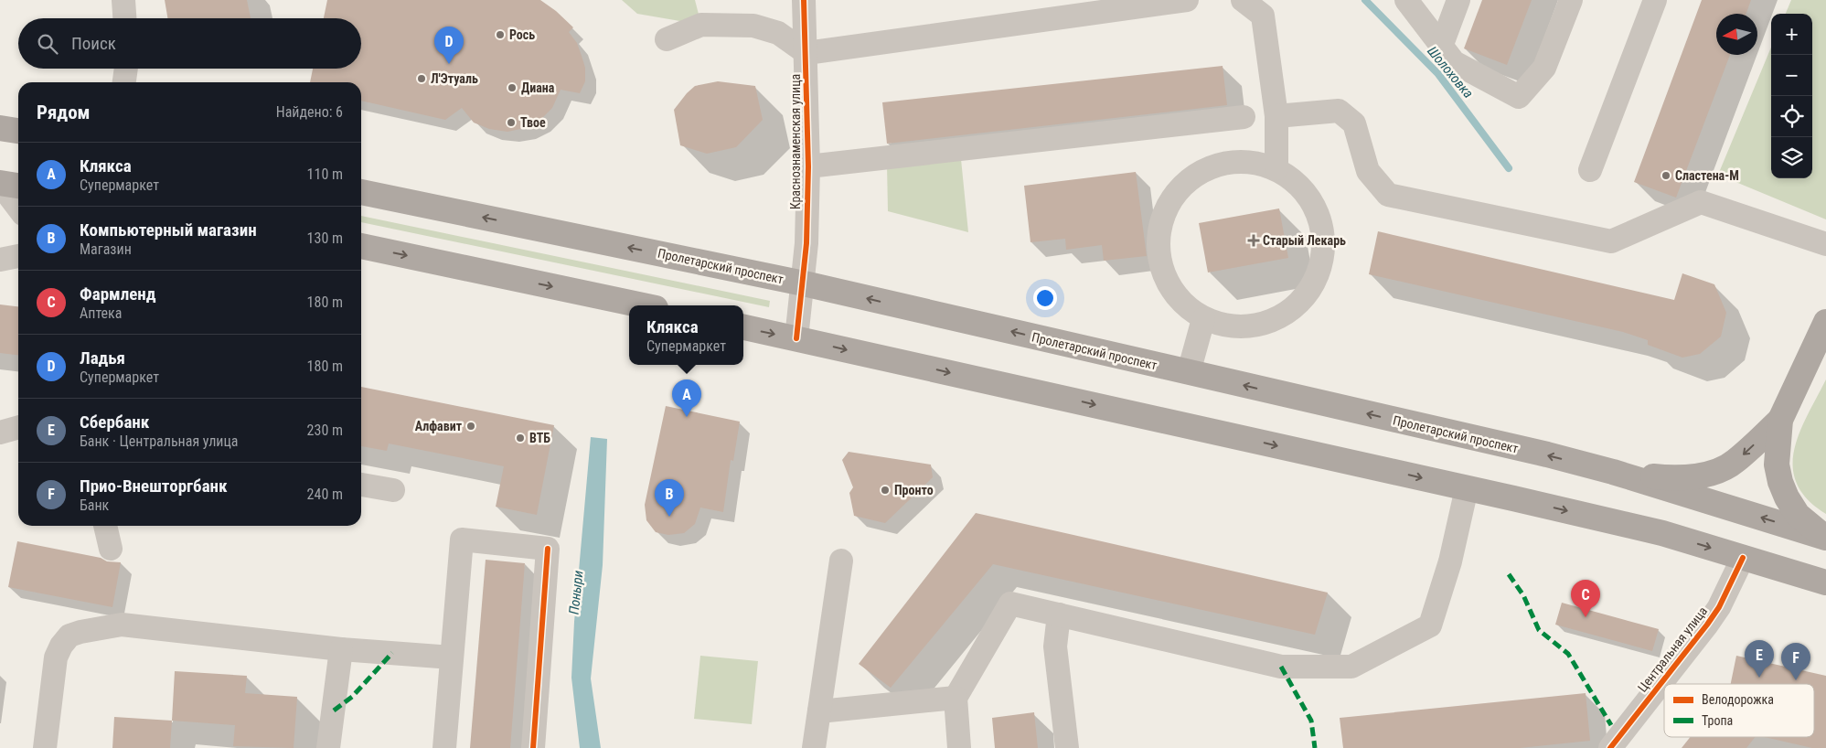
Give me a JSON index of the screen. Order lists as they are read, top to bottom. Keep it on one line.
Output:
{"streets":{"main road":["Пролетарский проспект"],"street":["Краснознаменская улица","Центральная улица"]},"crossings":[["Краснознаменская улица","Пролетарский проспект"]],"water":["Шолоховка","Поныри"],"places":{"other":["Рось","Л'Этуаль","Диана","Твое","Сластена-М","Алфавит","ВТБ","Пронто"],"health":["Старый Лекарь"]},"legend":["Велодорожка","Тропа"],"north":"left","page":{"map_buttons":["+","−"],"search":"Поиск","pins":["D","A","B","C","E","F"],"heading":["Рядом","Найдено: 6"],"list":[{"mark":"A","name":"Клякса","note":"Супермаркет","value":"110 m"},{"mark":"B","name":"Компьютерный магазин","note":"Магазин","value":"130 m"},{"mark":"C","name":"Фармленд","note":"Аптека","value":"180 m"},{"mark":"D","name":"Ладья","note":"Супермаркет","value":"180 m"},{"mark":"E","name":"Сбербанк","note":"Банк · Центральная улица","value":"230 m"},{"mark":"F","name":"Прио-Внешторгбанк","note":"Банк","value":"240 m"}],"popup":["Клякса","Супермаркет"]}}
